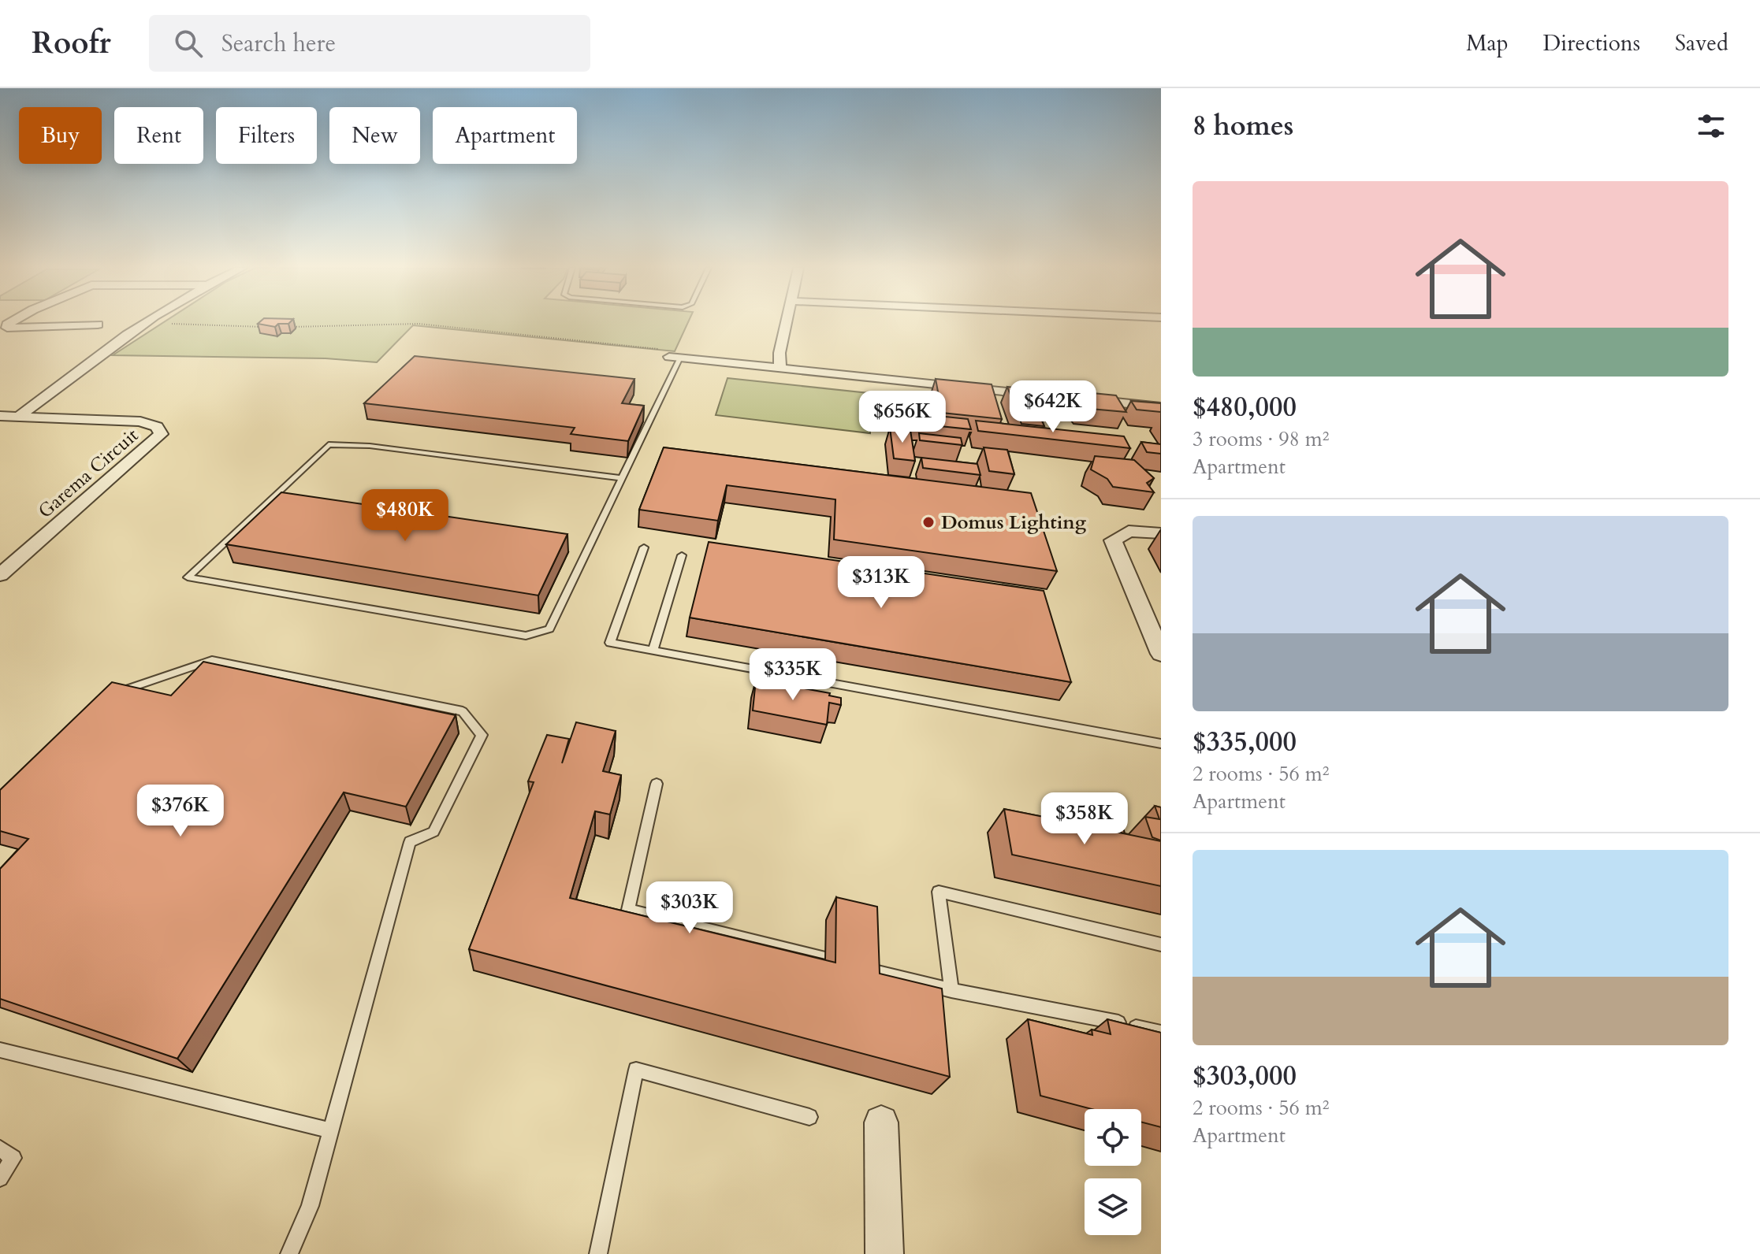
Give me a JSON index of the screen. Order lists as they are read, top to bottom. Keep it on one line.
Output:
{"streets":{"street":["Garema Circuit"]},"places":["Domus Lighting"],"page":{"header":"Roofr","search":"Search here","nav":["Map","Directions","Saved"],"heading":"8 homes","chip":["Buy","Rent","Filters","New","Apartment"],"list":[{"name":"$480,000","note":"3 rooms · 98 m² · Apartment"},{"name":"$335,000","note":"2 rooms · 56 m² · Apartment"},{"name":"$303,000","note":"2 rooms · 56 m² · Apartment"}],"price":["$642K","$656K","$480K","$313K","$335K","$376K","$358K","$303K"]}}
